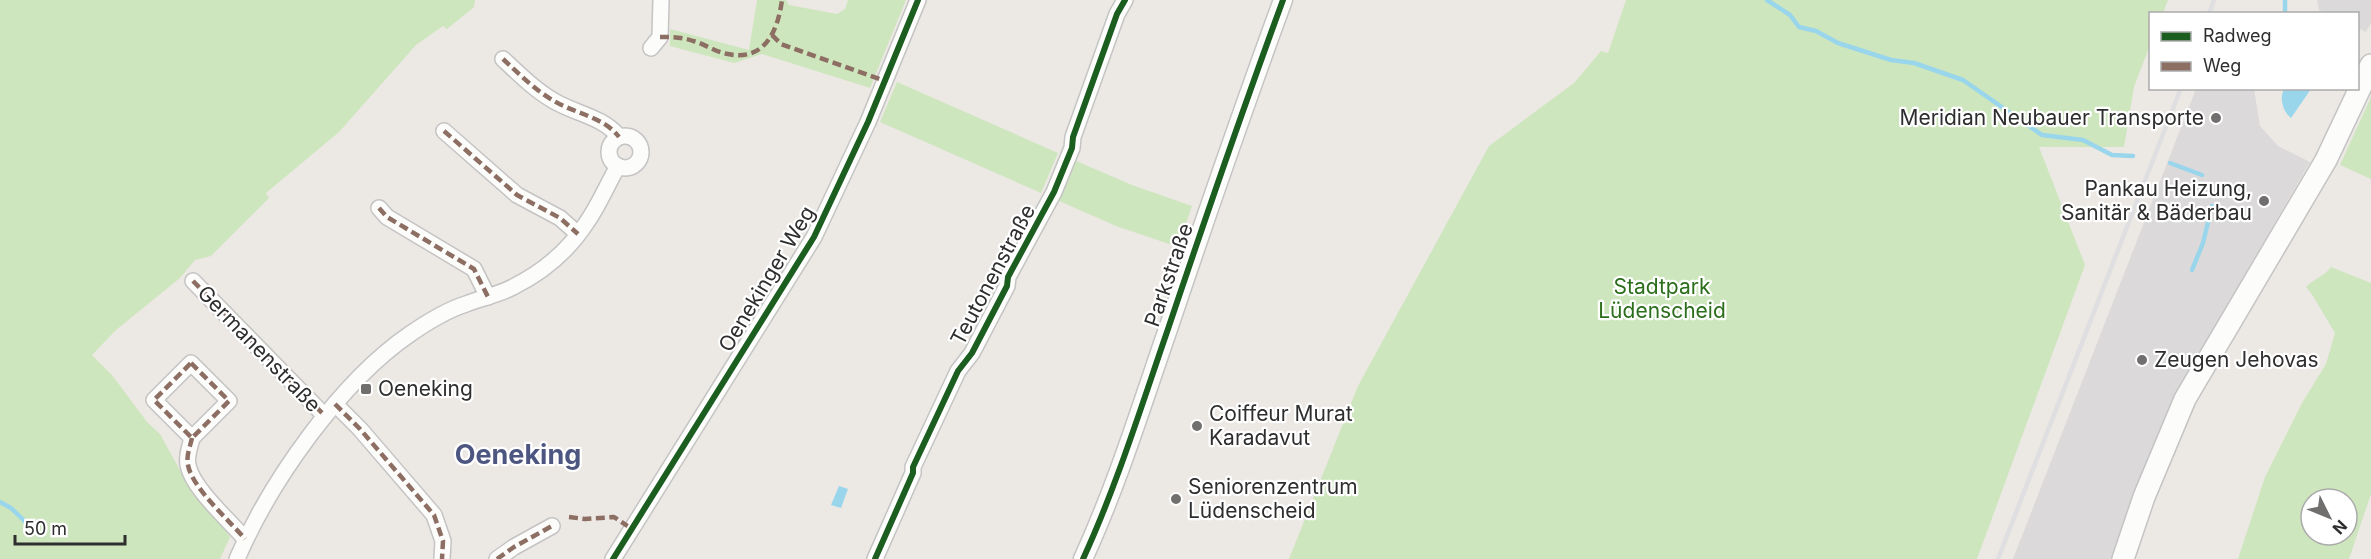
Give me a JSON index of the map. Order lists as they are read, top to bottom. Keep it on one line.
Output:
{"streets":{"street":["Teutonenstraße","Parkstraße","Oenekinger Weg","Germanenstraße"]},"districts":["Oeneking"],"parks":["Stadtpark Lüdenscheid"],"places":{"other":["Meridian Neubauer Transporte","Pankau Heizung, Sanitär & Bäderbau","Zeugen Jehovas","Coiffeur Murat Karadavut","Seniorenzentrum Lüdenscheid"],"transit":["Oeneking"]},"legend":["Radweg","Weg"],"scale_bar":"50 m","north":"bottom right"}
